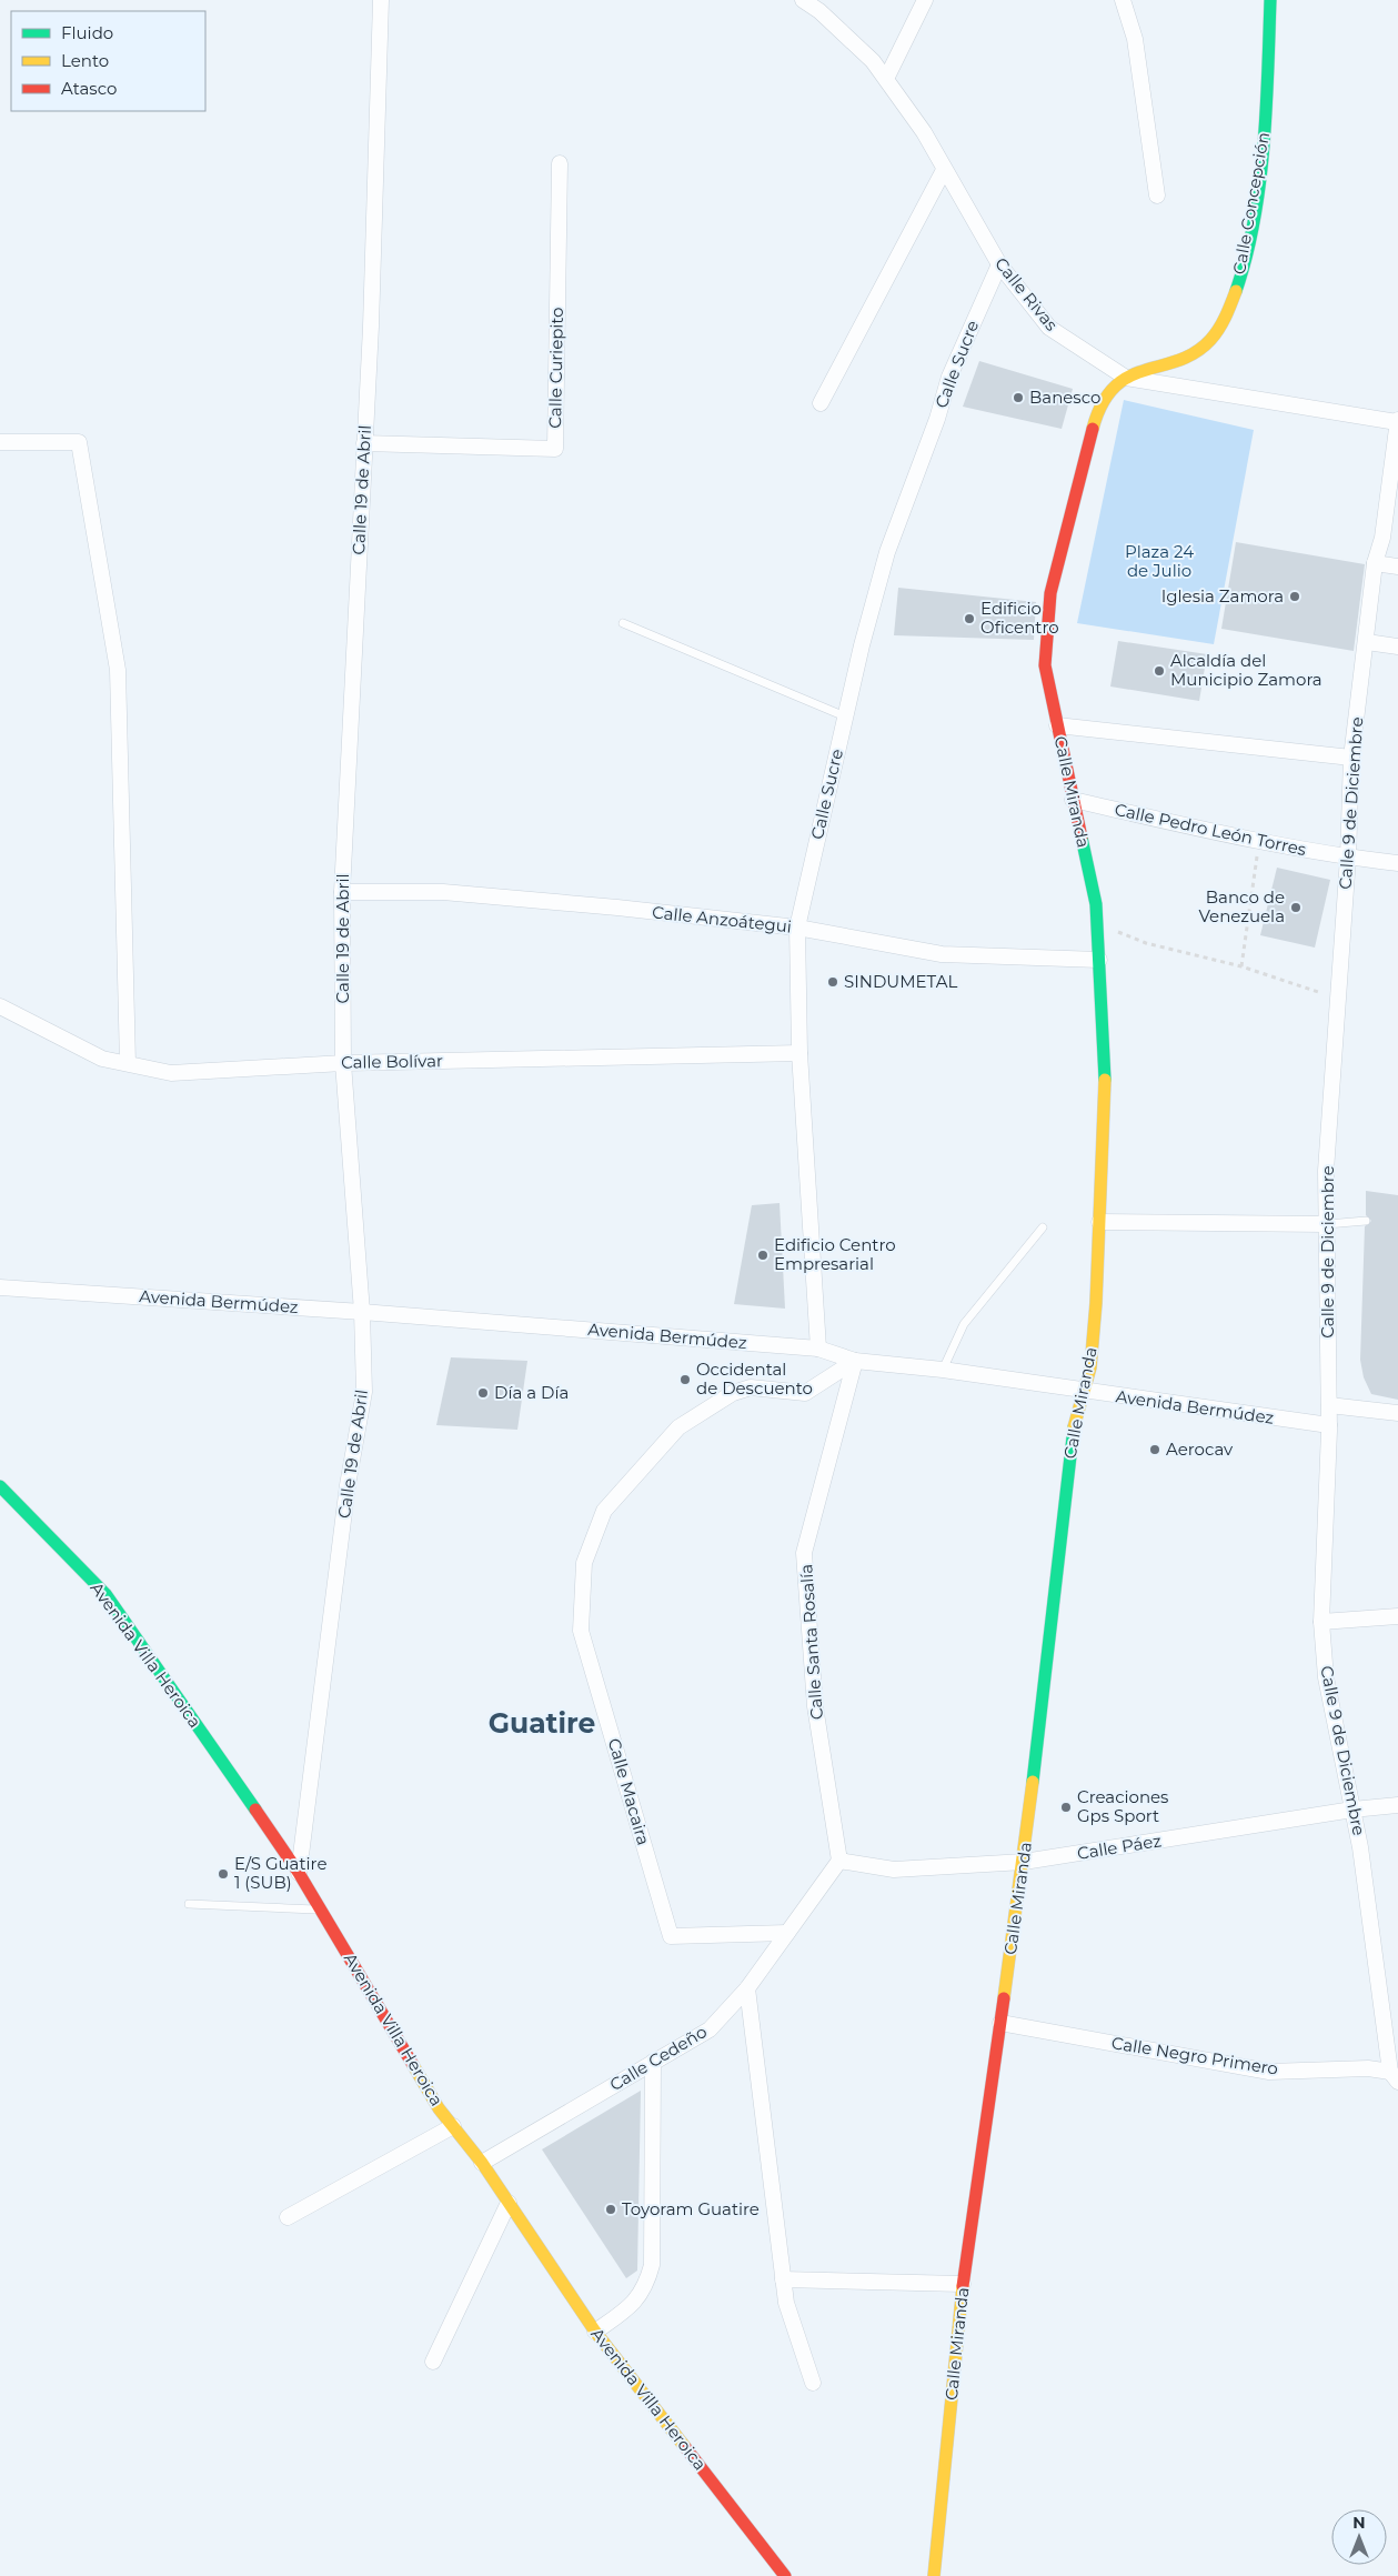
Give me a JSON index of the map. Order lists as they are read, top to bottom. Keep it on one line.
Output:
{"streets":{"street":["Calle Concepción","Calle Rivas","Calle Sucre","Calle Curiepito","Calle 19 de Abril","Calle Miranda","Calle 9 de Diciembre","Calle Pedro León Torres","Calle Anzoátegui","Calle Bolívar","Avenida Bermúdez","Calle Santa Rosalía","Avenida Villa Heroica","Calle Macaira","Calle Páez","Calle Negro Primero","Calle Cedeño"]},"crossings":[["Calle Concepción","Calle Rivas"],["Calle Concepción","Calle Miranda"],["Calle Rivas","Calle Sucre"],["Calle Rivas","Calle Miranda"],["Calle Rivas","Calle 9 de Diciembre"],["Calle Sucre","Calle Anzoátegui"],["Calle Sucre","Calle Bolívar"],["Calle Sucre","Avenida Bermúdez"],["Calle Curiepito","Calle 19 de Abril"],["Calle 19 de Abril","Calle Anzoátegui"],["Calle 19 de Abril","Calle Bolívar"],["Calle 19 de Abril","Avenida Bermúdez"],["Calle 19 de Abril","Avenida Villa Heroica"],["Calle Miranda","Calle Pedro León Torres"],["Calle Miranda","Calle Anzoátegui"],["Calle Miranda","Avenida Bermúdez"],["Calle Miranda","Calle Páez"],["Calle Miranda","Calle Negro Primero"],["Calle 9 de Diciembre","Calle Pedro León Torres"],["Calle 9 de Diciembre","Avenida Bermúdez"],["Calle 9 de Diciembre","Calle Páez"],["Calle 9 de Diciembre","Calle Negro Primero"],["Avenida Bermúdez","Calle Santa Rosalía"],["Avenida Bermúdez","Calle Macaira"],["Calle Santa Rosalía","Calle Macaira"],["Calle Santa Rosalía","Calle Páez"],["Calle Santa Rosalía","Calle Cedeño"],["Avenida Villa Heroica","Calle Cedeño"],["Calle Macaira","Calle Cedeño"],["Calle Páez","Calle Cedeño"]],"districts":["Guatire"],"parks":["Plaza 24 de Julio"],"places":["Banesco","Iglesia Zamora","Edificio Oficentro","Alcaldía del Municipio Zamora","Banco de Venezuela","SINDUMETAL","Edificio Centro Empresarial","Occidental de Descuento","Día a Día","Aerocav","Creaciones Gps Sport","E/S Guatire 1 (SUB)","Toyoram Guatire"],"legend":["Fluido","Lento","Atasco"],"north":"top"}
